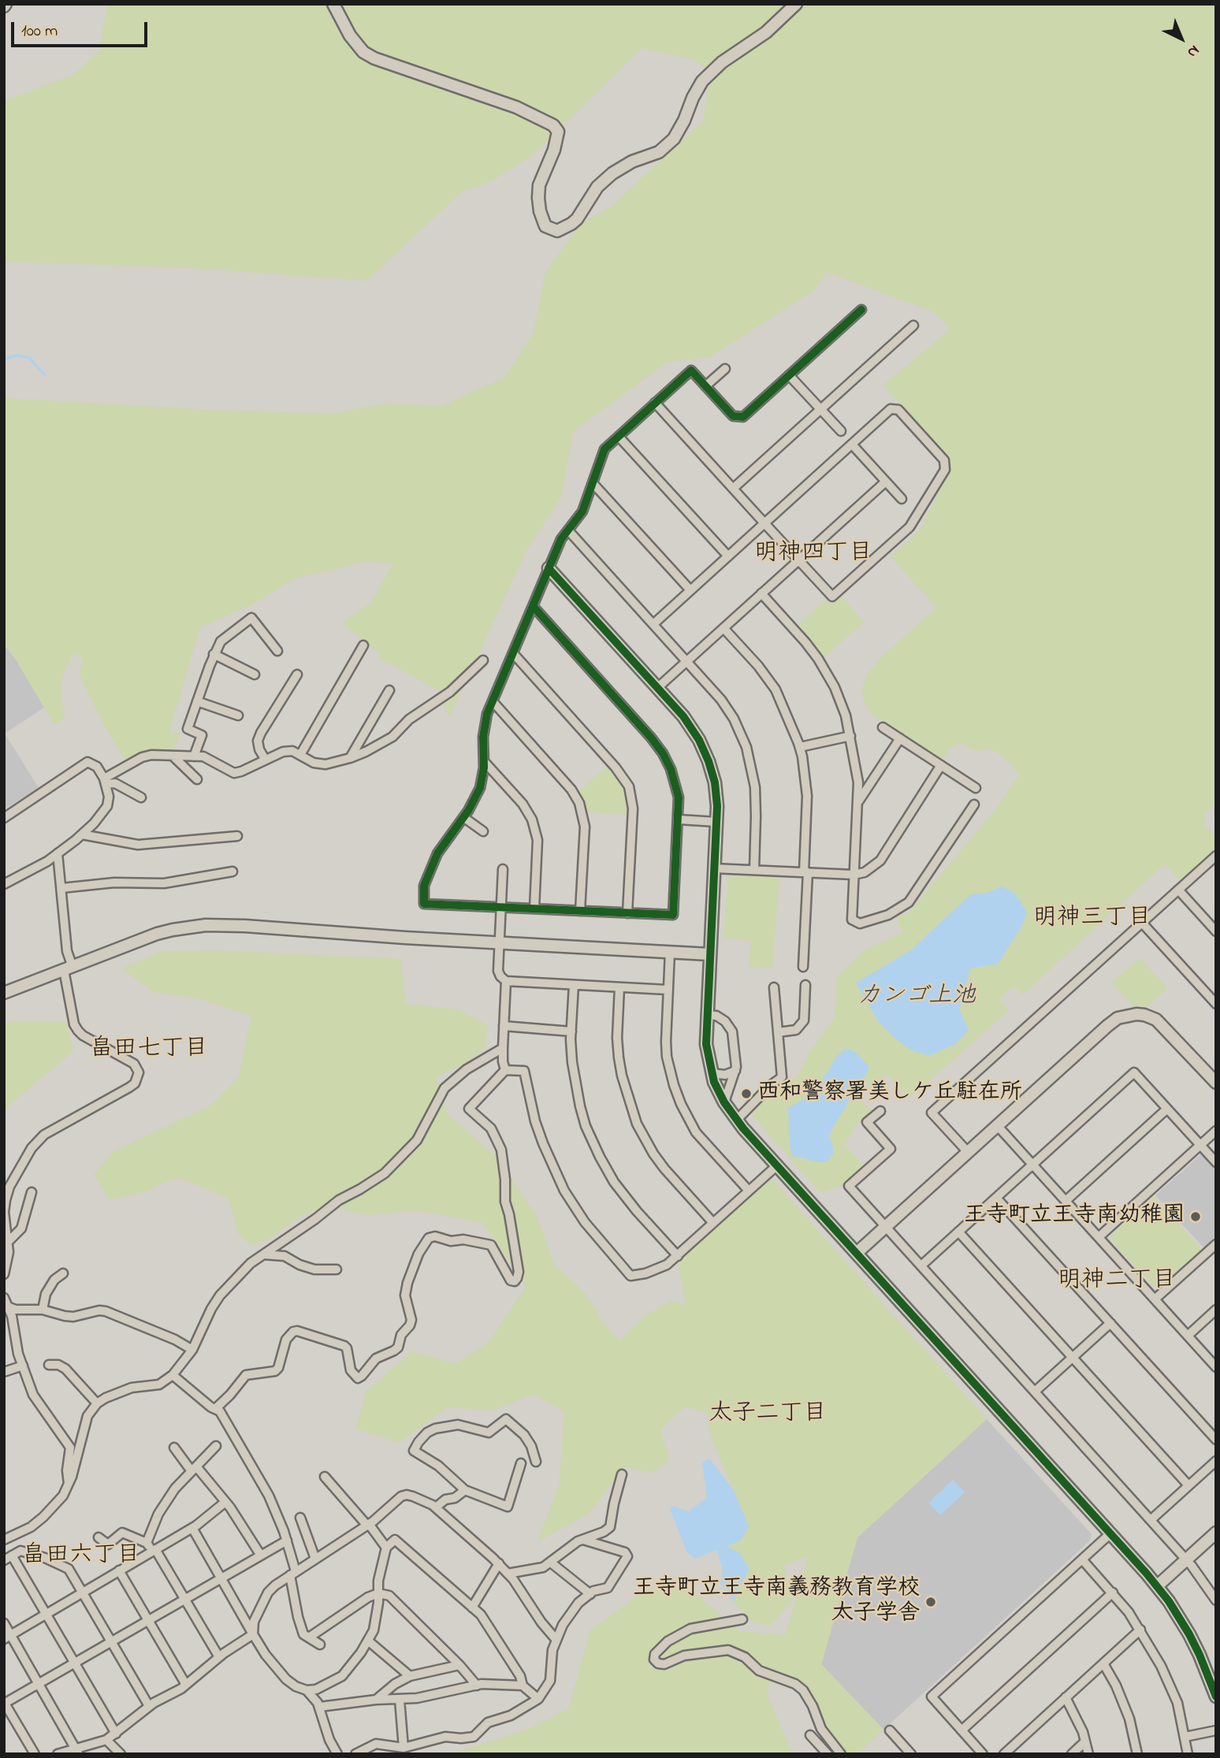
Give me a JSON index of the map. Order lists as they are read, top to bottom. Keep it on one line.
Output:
{"districts":["明神四丁目","明神三丁目","畠田七丁目","明神二丁目","太子二丁目","畠田六丁目"],"water":["カンゴ上池"],"places":["西和警察署美しケ丘駐在所","王寺町立王寺南幼稚園","王寺町立王寺南義務教育学校 太子学舎"],"scale_bar":"100 m","north":"bottom right"}
